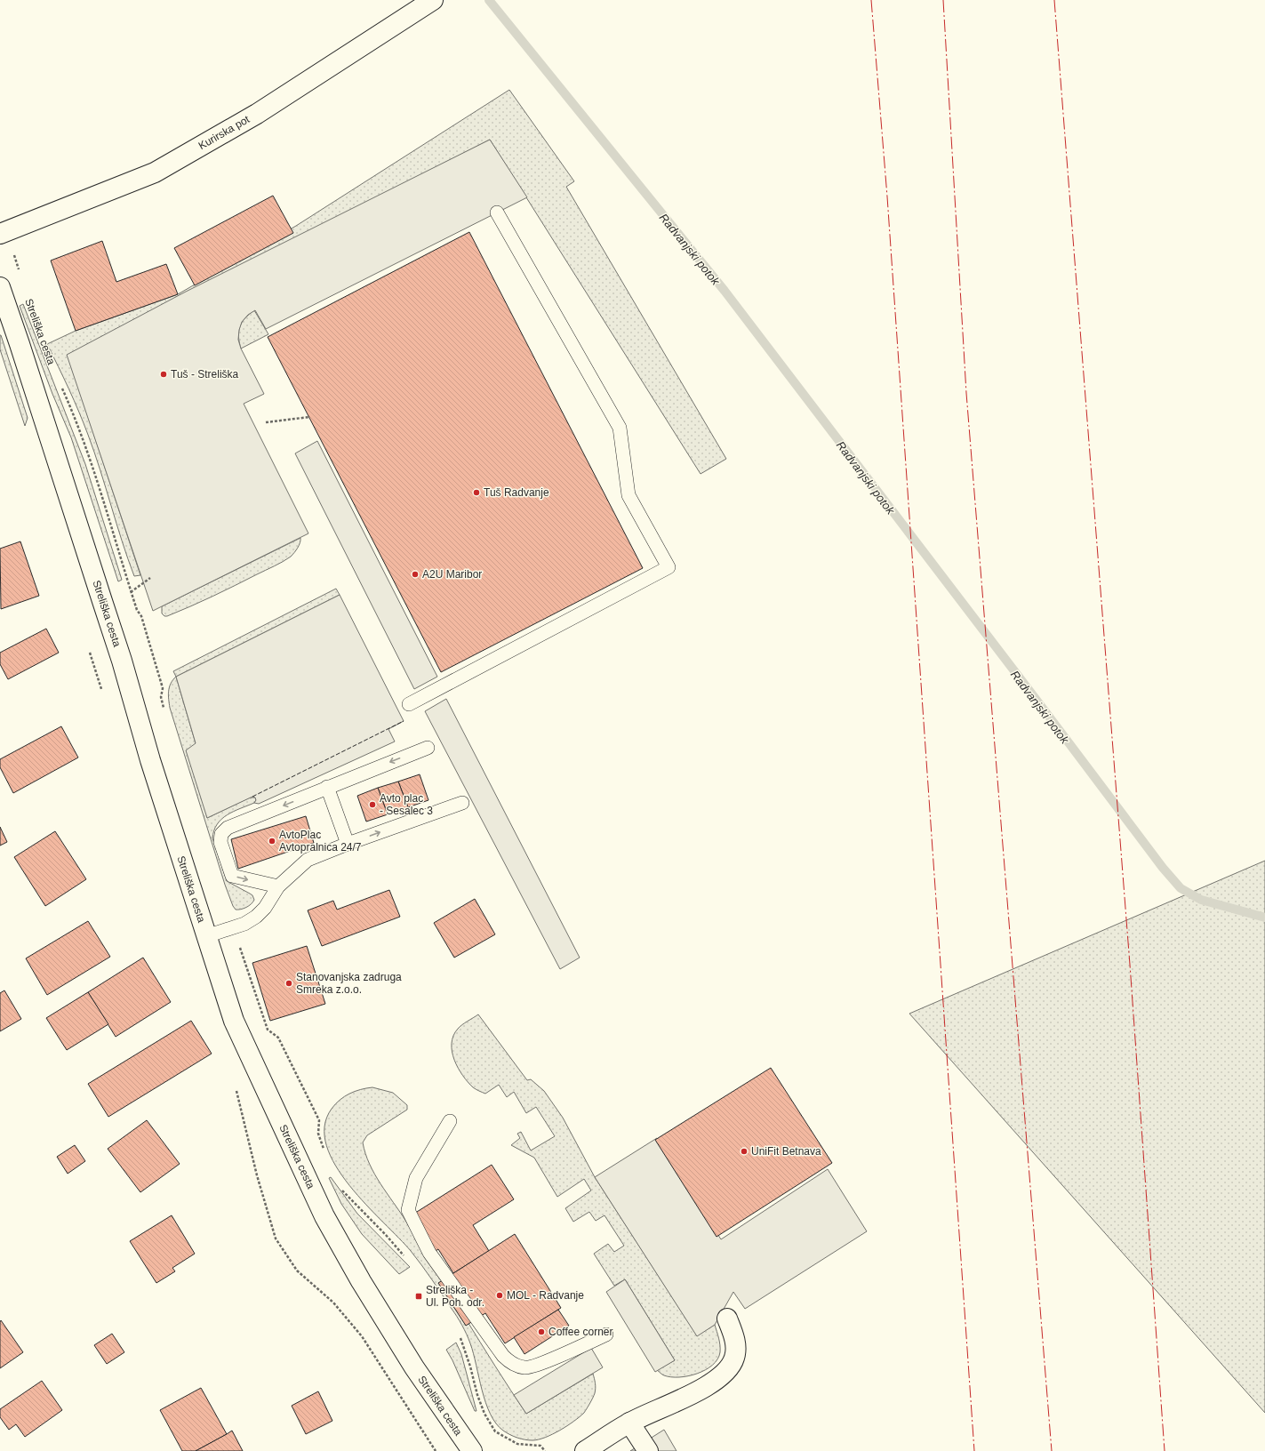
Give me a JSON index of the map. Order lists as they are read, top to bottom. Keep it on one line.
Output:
{"streets":{"street":["Kurirska pot","Streliška cesta"]},"water":["Radvanjski potok"],"places":{"other":["Tuš - Streliška","Tuš Radvanje","A2U Maribor","Avto plac - Sesalec 3","AvtoPlac Avtopralnica 24/7","Stanovanjska zadruga Smreka z.o.o.","UniFit Betnava","MOL - Radvanje","Coffee corner"],"transit":["Streliška - Ul. Poh. odr."]}}
